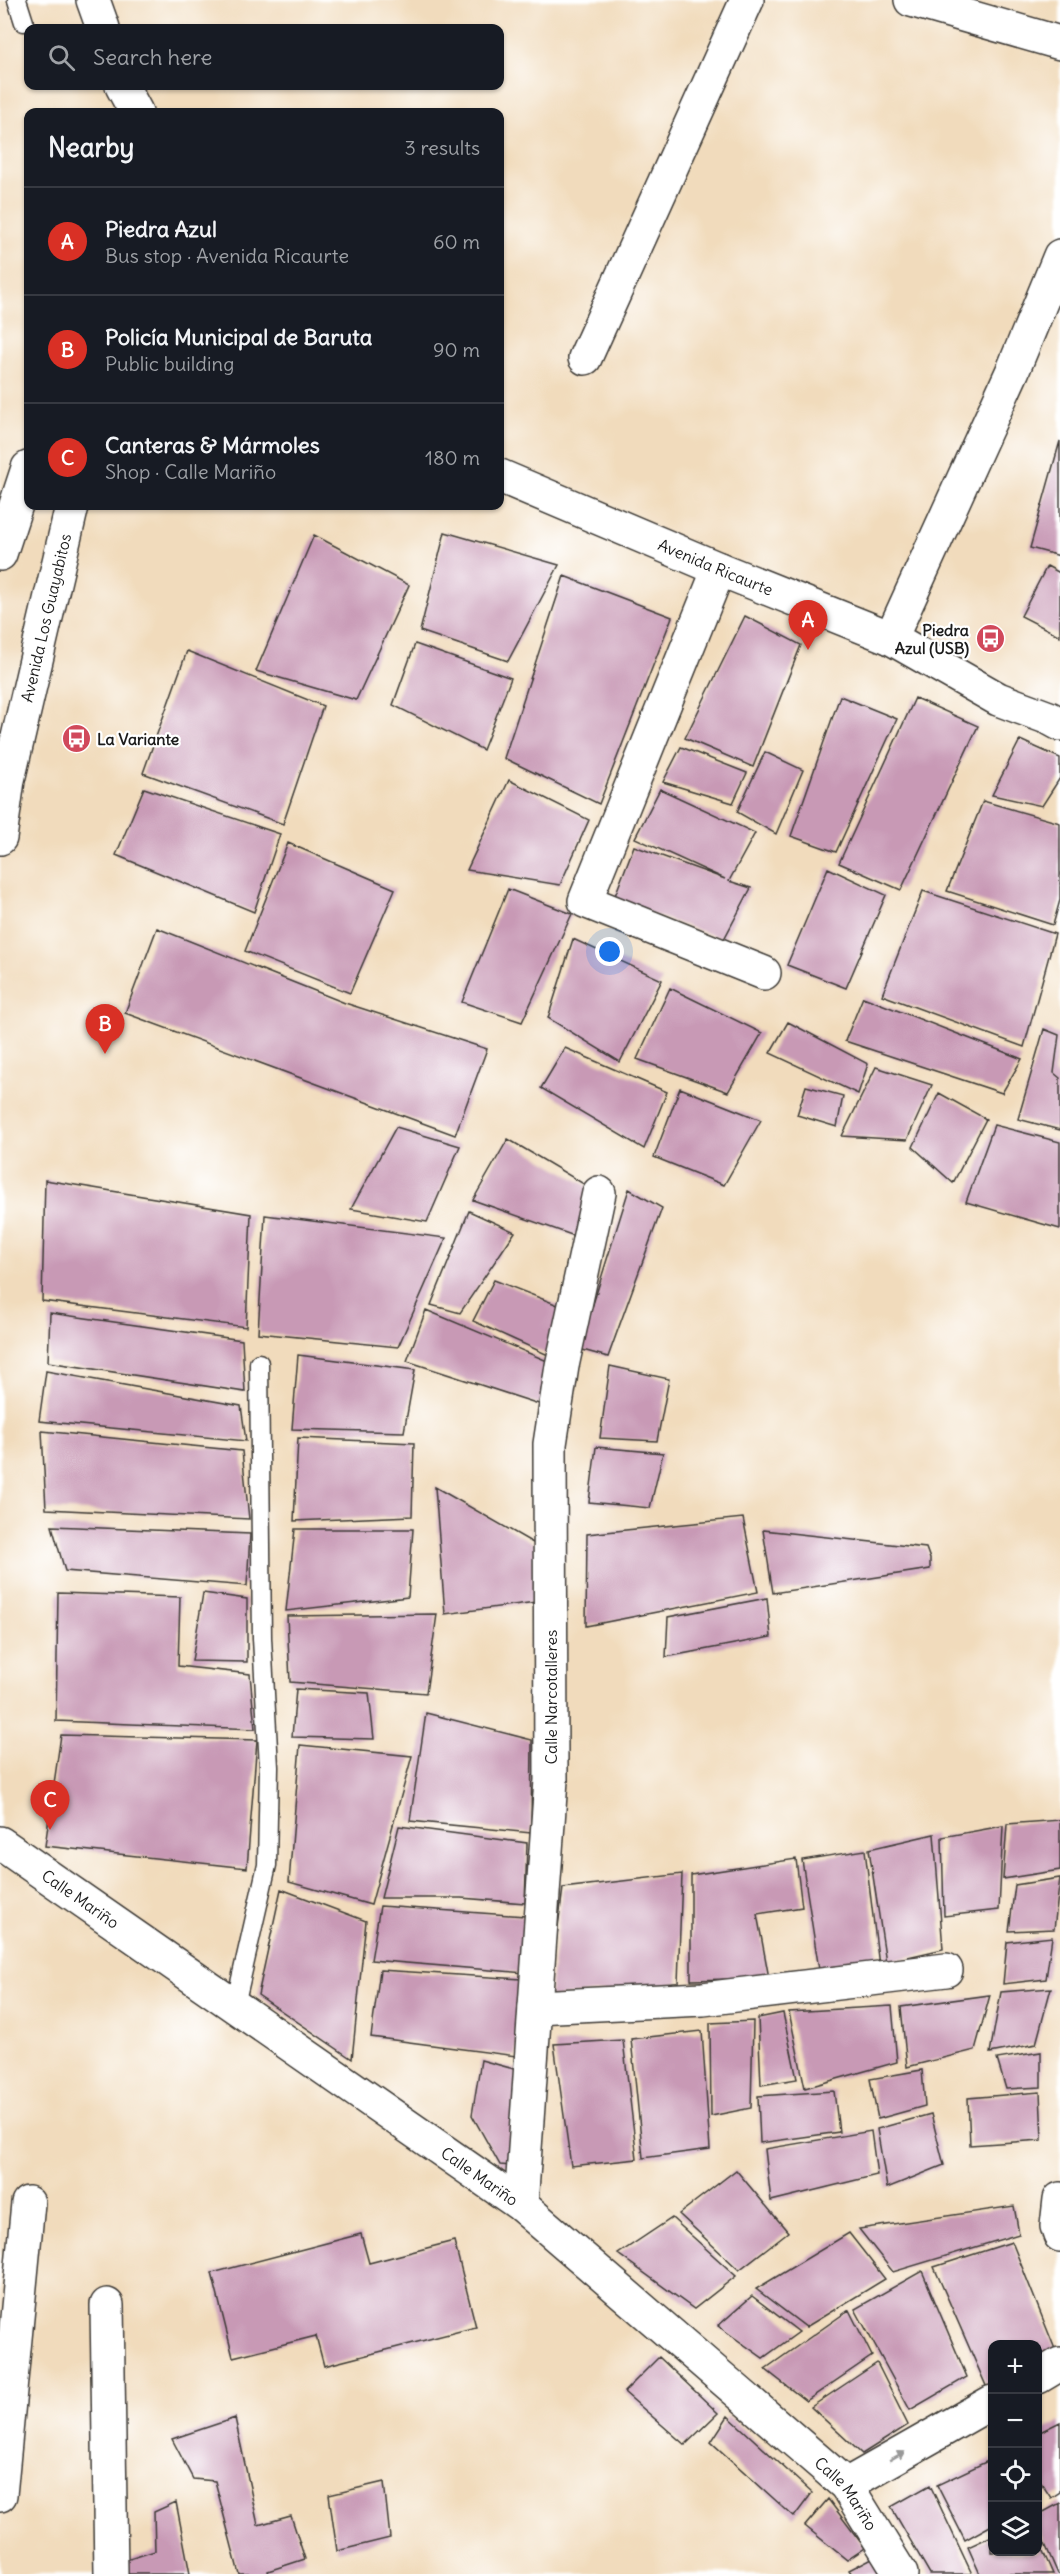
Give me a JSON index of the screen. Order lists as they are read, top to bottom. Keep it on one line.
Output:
{"streets":{"street":["Avenida Ricaurte","Avenida Los Guayabitos","Calle Narcotalleres","Calle Mariño"]},"crossings":[["Calle Narcotalleres","Calle Mariño"]],"places":{"bus stop":["Piedra Azul (USB)","La Variante"]},"page":{"search":"Search here","heading":["Nearby","3 results"],"list":[{"mark":"A","name":"Piedra Azul","note":"Bus stop · Avenida Ricaurte","value":"60 m"},{"mark":"B","name":"Policía Municipal de Baruta","note":"Public building","value":"90 m"},{"mark":"C","name":"Canteras & Mármoles","note":"Shop · Calle Mariño","value":"180 m"}],"pins":["A","B","C"],"map_buttons":["+","−"]}}
